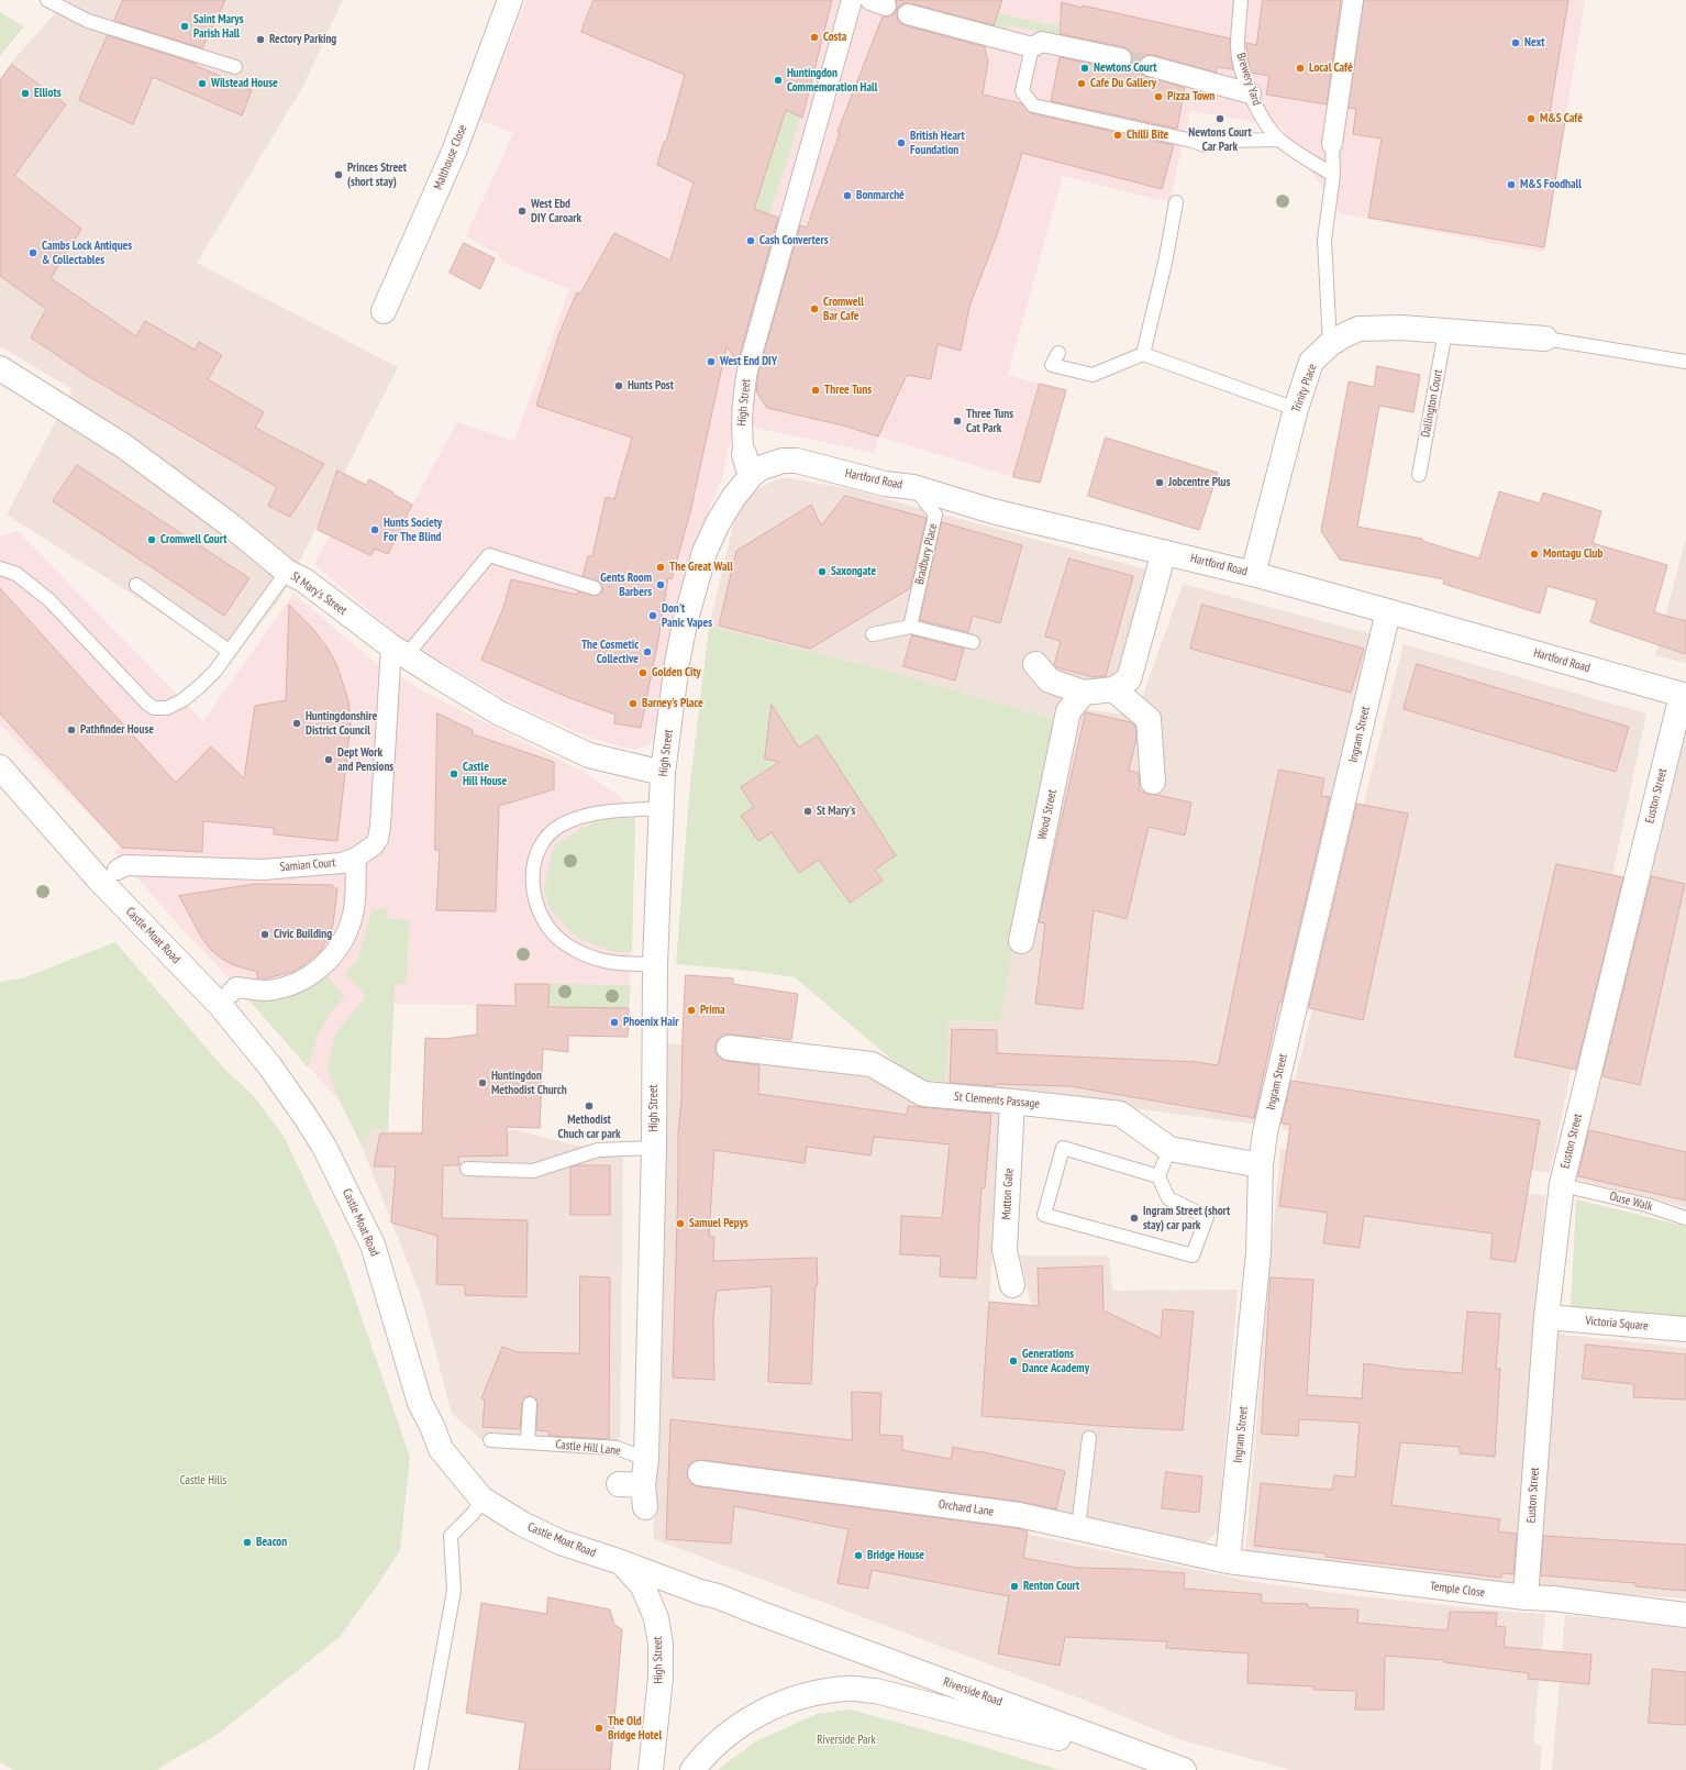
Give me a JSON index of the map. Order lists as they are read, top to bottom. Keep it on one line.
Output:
{"streets":{"street":["Malthouse Close","Trinity Place","High Street","Hartford Road","St Mary's Street","Ingram Street","Euston Street","Wood Street","Samian Court","Castle Moat Road","St Clements Passage","Mutton Gate","Victoria Square","Orchard Lane","Temple Close","Riverside Road"],"lane":["Brewery Yard","Dallington Court","Bradbury Place","Ouse Walk","Castle Hill Lane"]},"crossings":[["Trinity Place","Dallington Court"],["Trinity Place","Hartford Road"],["High Street","Hartford Road"],["High Street","St Mary's Street"],["High Street","Castle Moat Road"],["High Street","Castle Hill Lane"],["Hartford Road","Bradbury Place"],["Hartford Road","Ingram Street"],["Hartford Road","Euston Street"],["St Mary's Street","Samian Court"],["Ingram Street","St Clements Passage"],["Ingram Street","Orchard Lane"],["Ingram Street","Temple Close"],["Euston Street","Victoria Square"],["Euston Street","Temple Close"],["Castle Moat Road","Riverside Road"],["St Clements Passage","Mutton Gate"],["Orchard Lane","Temple Close"]],"parks":["Castle Hills","Riverside Park"],"places":["Saint Marys Parish Hall","Costa","Rectory Parking","Next","Newtons Court","Local Café","Huntingdon Commemoration Hall","Wilstead House","Cafe Du Gallery","Elliots","Pizza Town","Newtons Court Car Park","M&S Café","Chilli Bite","British Heart Foundation","Princes Street (short stay)","M&S Foodhall","Bonmarché","West Ebd DIY Caroark","Cash Converters","Cambs Lock Antiques & Collectables","Cromwell Bar Cafe","West End DIY","Hunts Post","Three Tuns","Three Tuns Cat Park","Jobcentre Plus","Hunts Society For The Blind","Cromwell Court","Montagu Club","The Great Wall","Saxongate","Gents Room Barbers","Don't Panic Vapes","The Cosmetic Collective","Golden City","Barney's Place","Huntingdonshire District Council","Pathfinder House","Dept Work and Pensions","Castle Hill House","St Mary's","Civic Building","Prima","Phoenix Hair","Huntingdon Methodist Church","Methodist Chuch car park","Ingram Street (short stay) car park","Samuel Pepys","Generations Dance Academy","Beacon","Bridge House","Renton Court","The Old Bridge Hotel"]}
